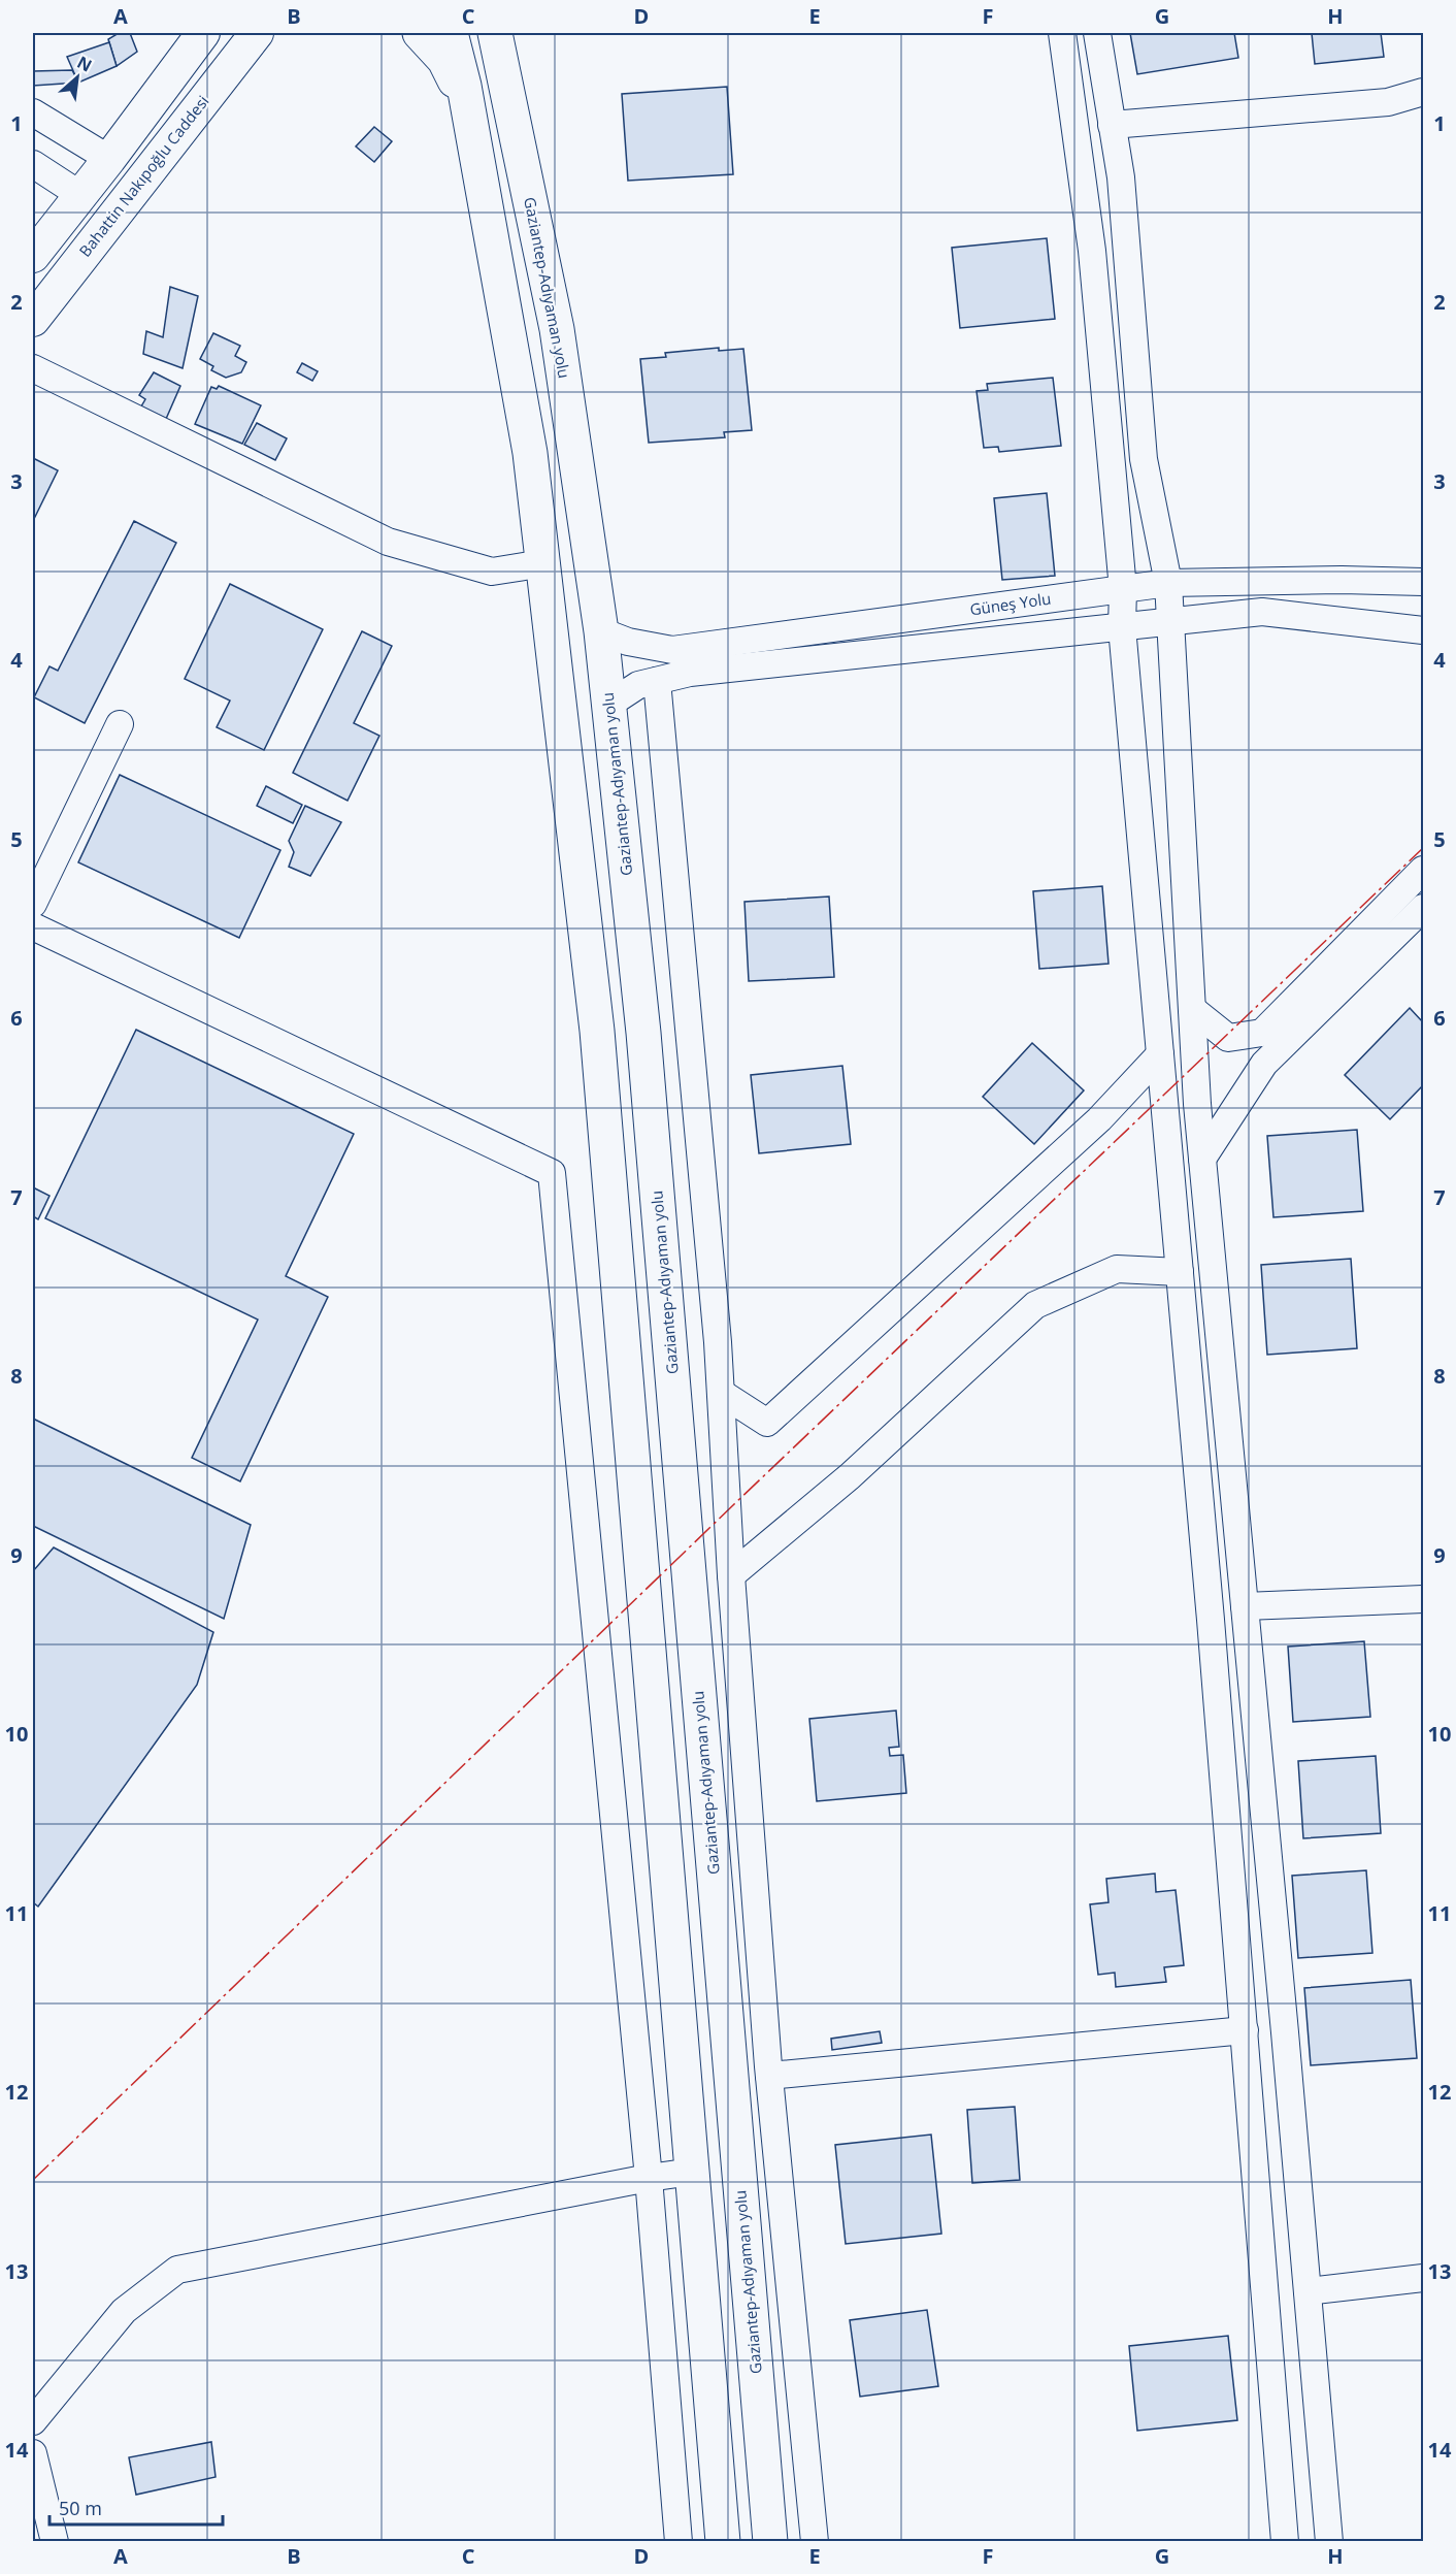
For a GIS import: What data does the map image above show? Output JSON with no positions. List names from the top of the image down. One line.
{"streets":{"highway":["Gaziantep-Adıyaman yolu"],"main road":["Bahattin Nakıpoğlu Caddesi"],"street":["Güneş Yolu"]},"crossings":[["Gaziantep-Adıyaman yolu","Güneş Yolu"]],"scale_bar":"50 m","north":"top right","grid":{"columns":["A","B","C","D","E","F","G","H"],"rows":["1","2","3","4","5","6","7","8","9","10","11","12","13","14"]}}
